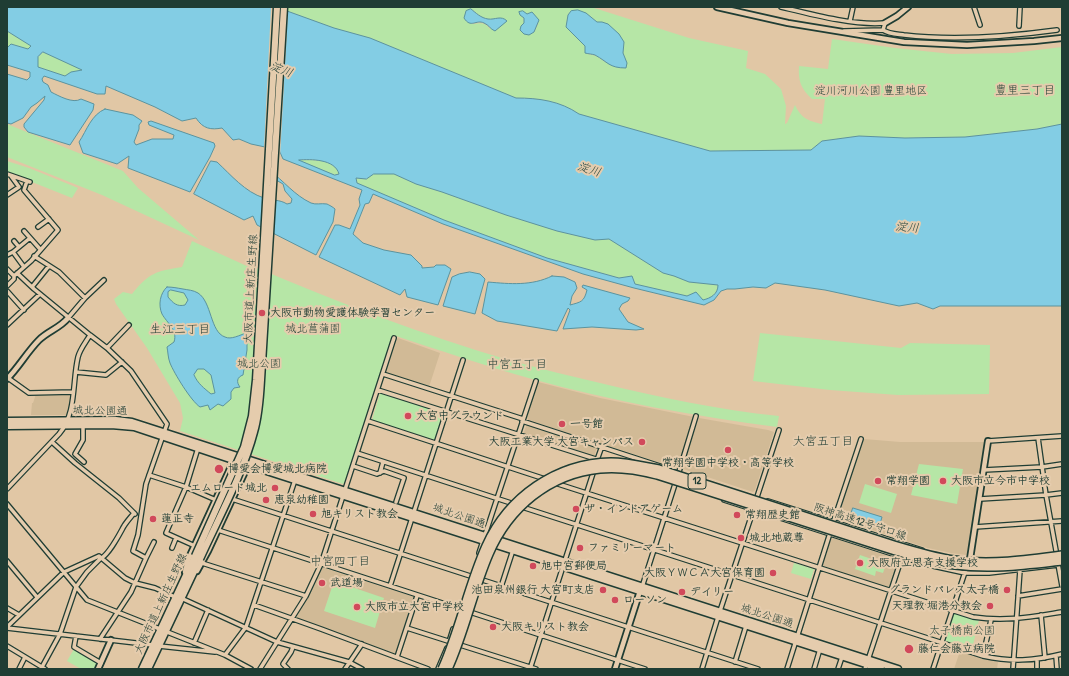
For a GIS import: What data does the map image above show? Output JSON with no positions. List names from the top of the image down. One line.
{"streets":{"highway":["12","阪神高速12号守口線"],"main road":["大阪市道上新庄生野線","城北公園通"]},"districts":["豊里三丁目","生江三丁目","中宮五丁目","大宮五丁目","中宮四丁目"],"water":["淀川"],"parks":["淀川河川公園 豊里地区","城北菖蒲園","城北公園","太子橋南公園"],"places":["大阪市動物愛護体験学習センター","大宮中グラウンド","一号館","大阪工業大学 大宮キャンパス","常翔学園中学校・高等学校","博愛会博愛城北病院","常翔学園","大阪市立今市中学校","エムロード城北","恵泉幼稚園","ザ・インドアゲーム","旭キリスト教会","常翔歴史館","蓮正寺","城北地蔵尊","ファミリーマート","大阪府立思斉支援学校","旭中宮郵便局","大阪ＹＷＣＡ大宮保育園","武道場","池田泉州銀行 大宮町支店","グランドパレス太子橋","デイリー","ローソン","天理教 堀港分教会","大阪市立大宮中学校","大阪キリスト教会","藤仁会藤立病院"]}
